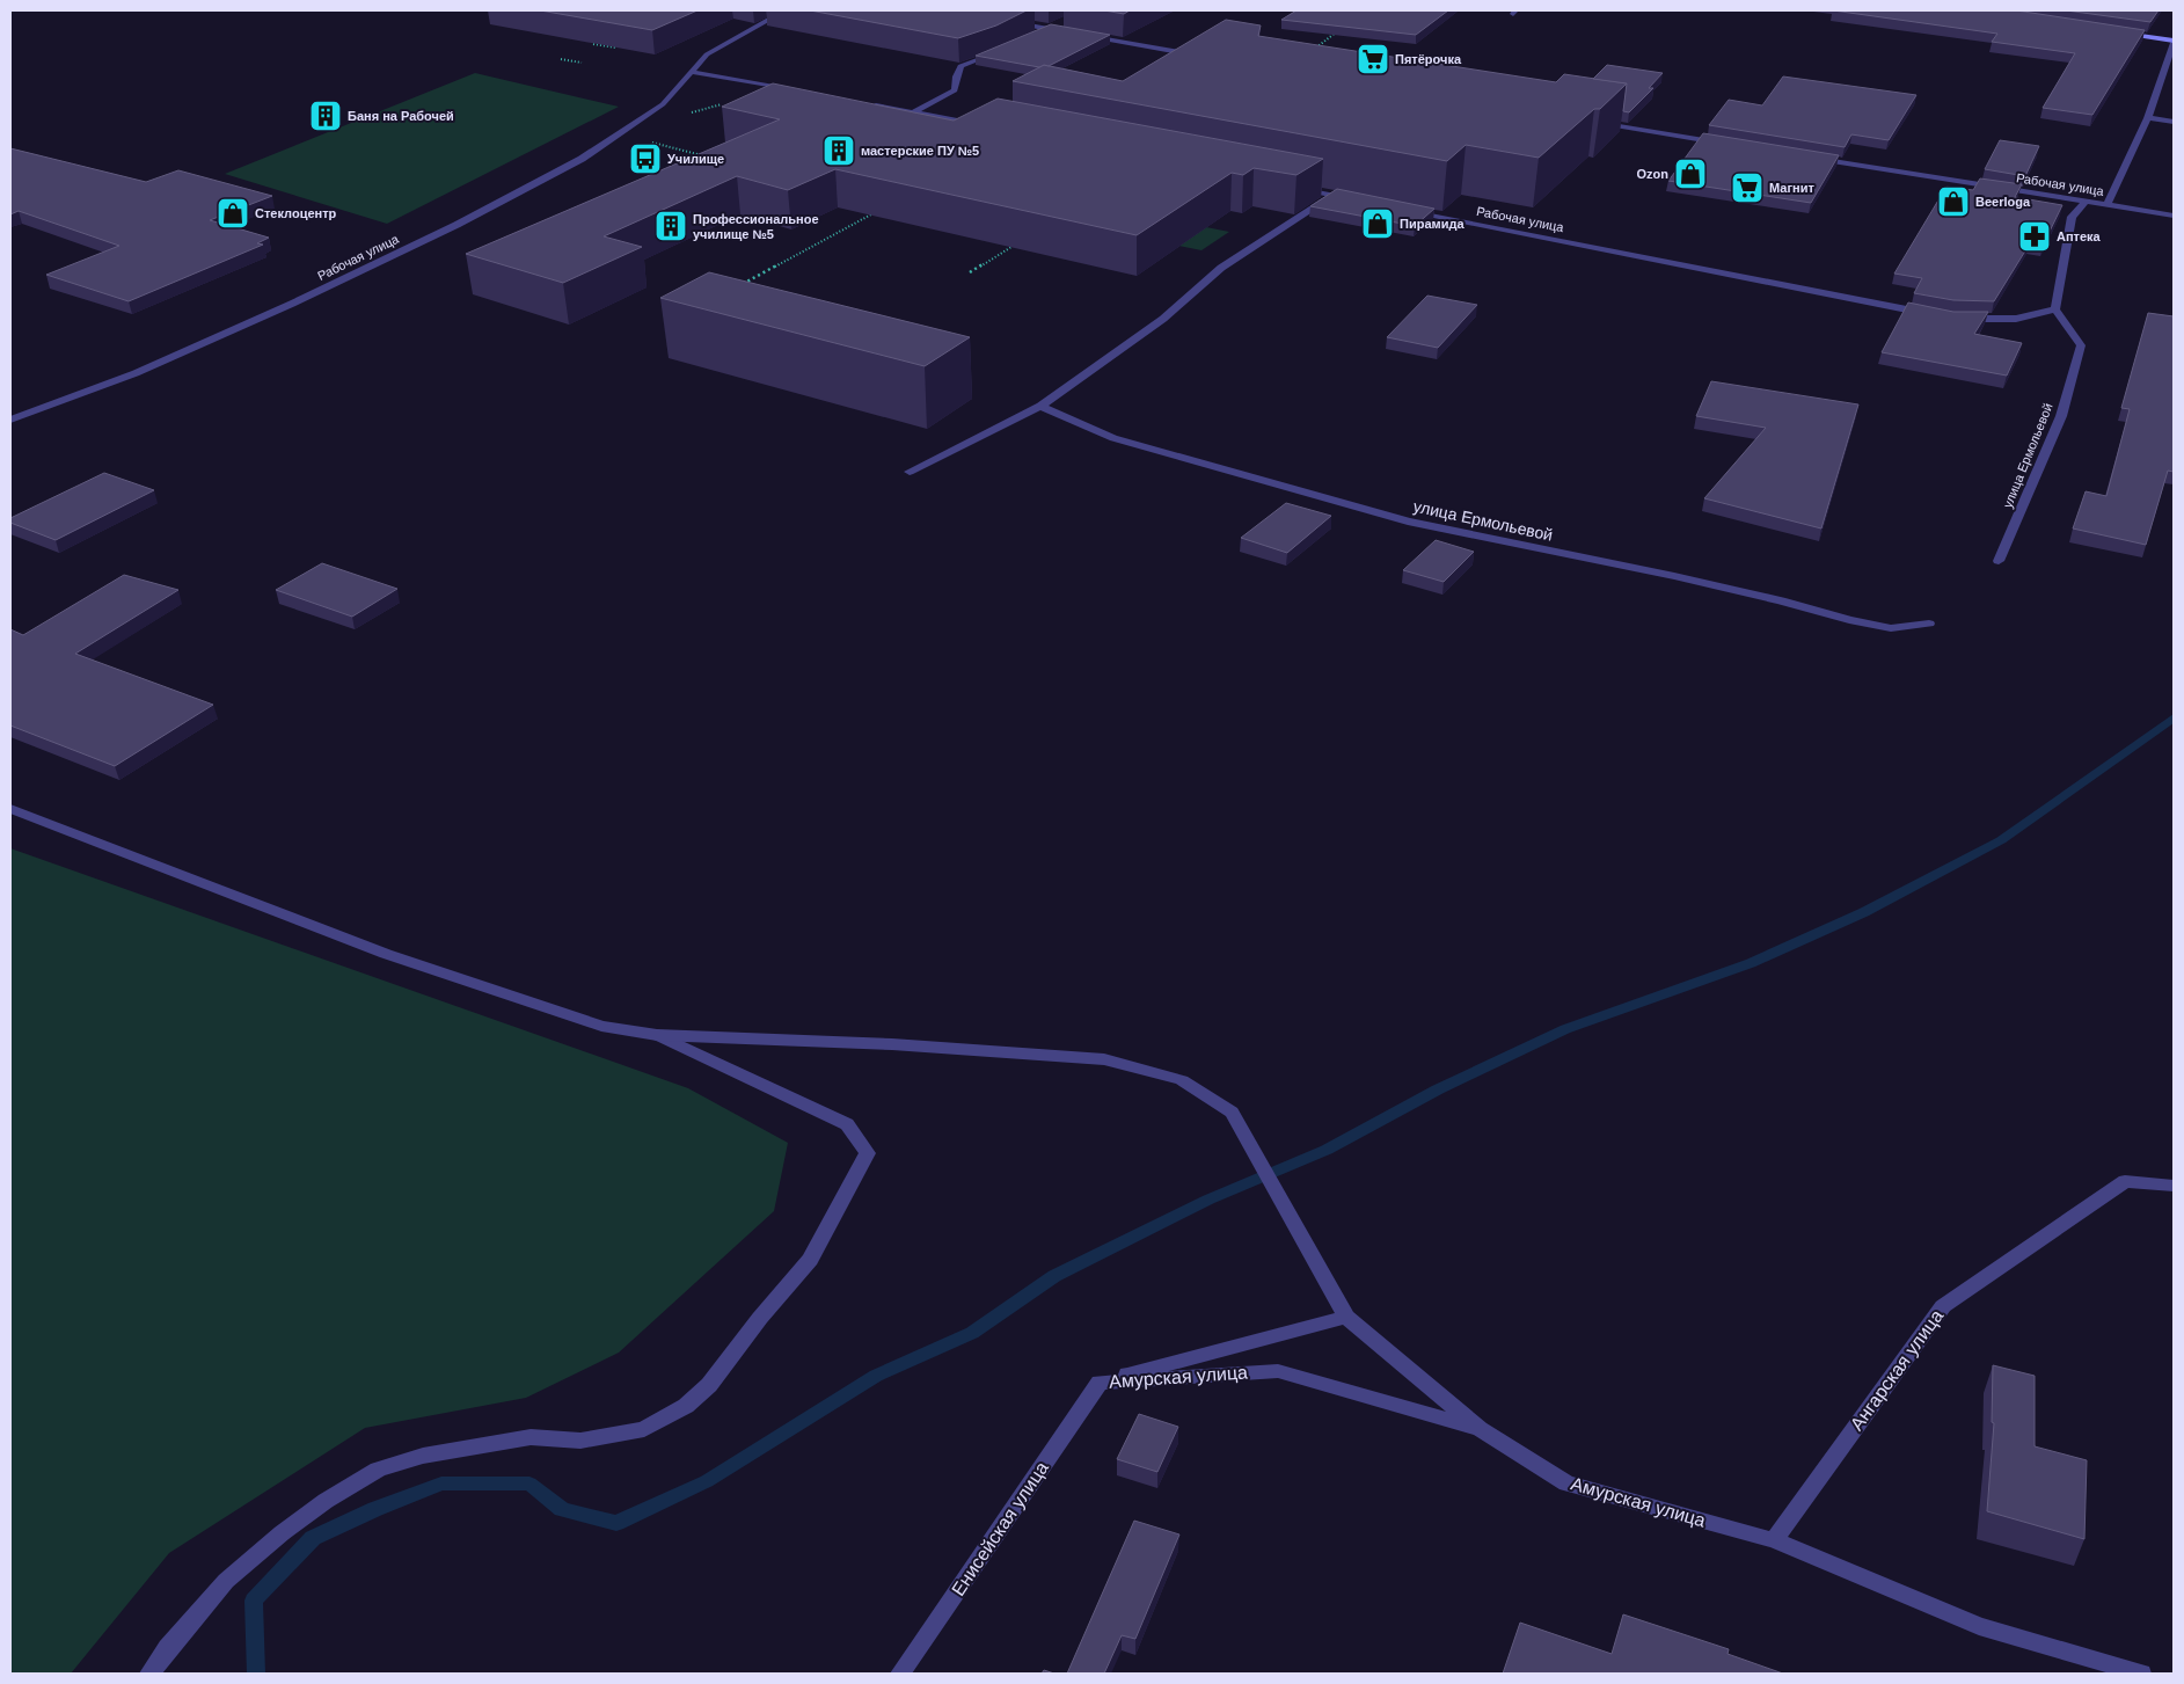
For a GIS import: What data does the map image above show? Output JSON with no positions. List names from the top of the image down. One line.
{"streets":{"street":["Рабочая улица","улица Ермольевой","Ангарская улица","Амурская улица","Енисейская улица"]},"crossings":[["Ангарская улица","Амурская улица"],["Амурская улица","Енисейская улица"]],"places":{"supermarket":["Пятёрочка","Магнит"],"building":["Баня на Рабочей","мастерские ПУ №5","Профессиональное училище №5"],"bus stop":["Училище"],"shop":["Ozon","Beerloga","Стеклоцентр","Пирамида"],"pharmacy":["Аптека"]}}
